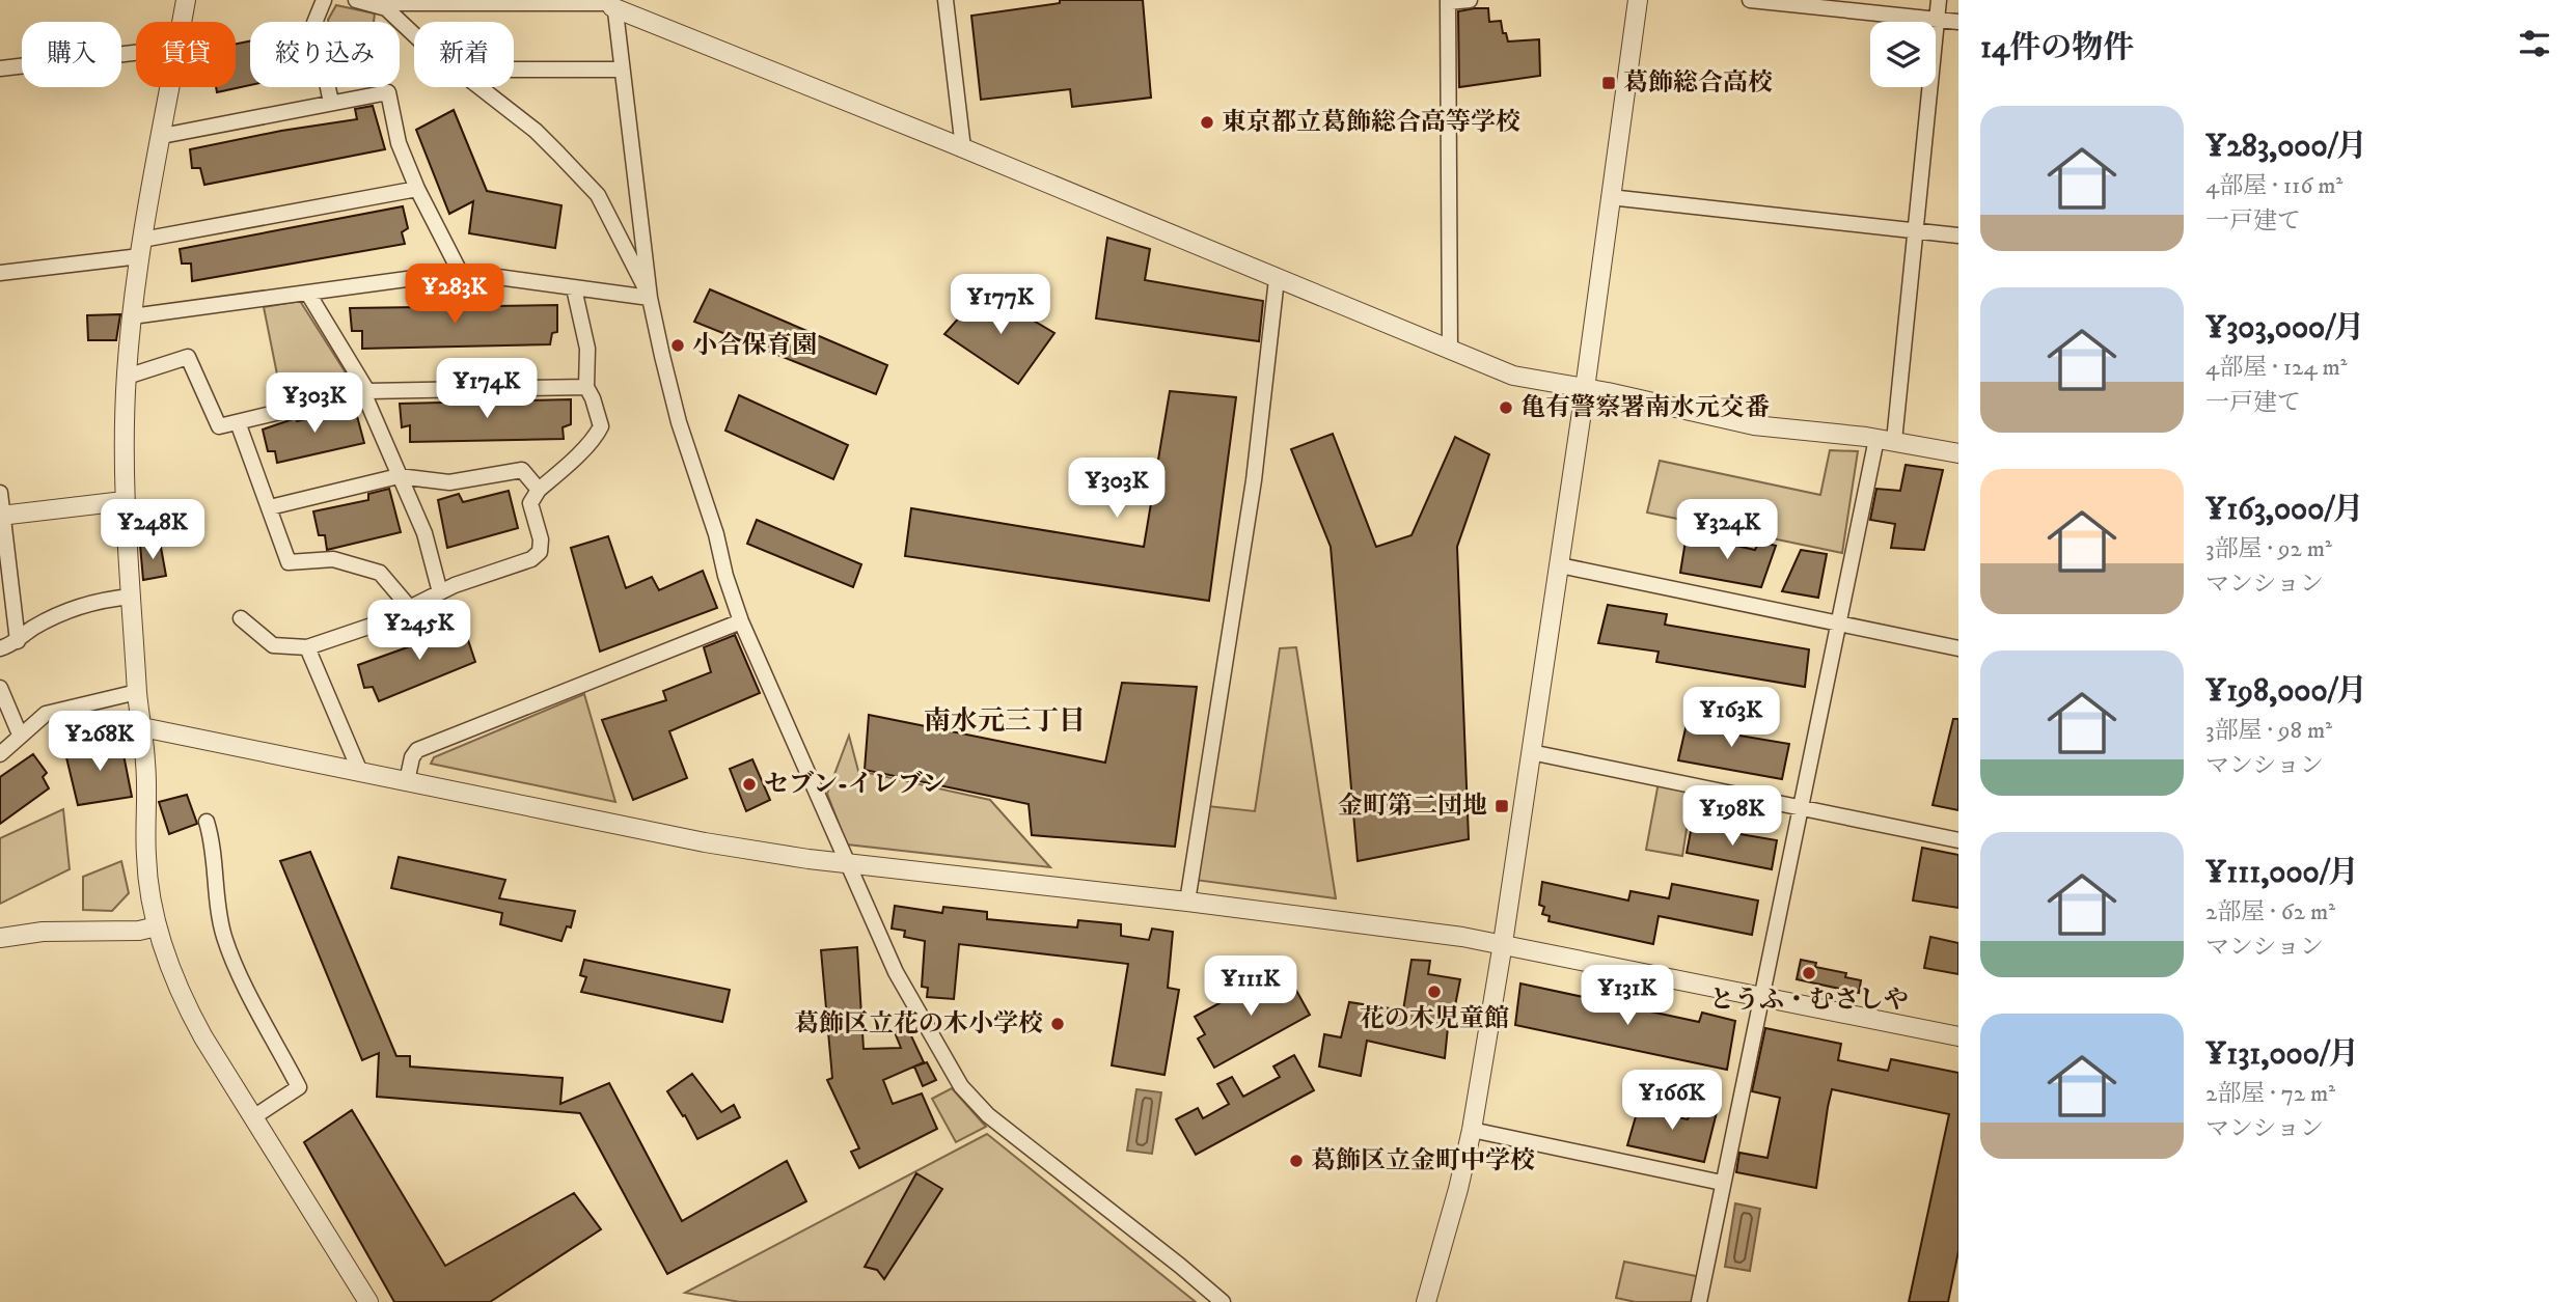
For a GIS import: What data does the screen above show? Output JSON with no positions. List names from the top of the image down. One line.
{"districts":["南水元三丁目"],"places":{"transit":["葛飾総合高校","金町第二団地"],"other":["東京都立葛飾総合高等学校","小合保育園","亀有警察署南水元交番","セブン-イレブン","とうふ・むさしや","花の木児童館","葛飾区立花の木小学校","葛飾区立金町中学校"]},"page":{"heading":"14件の物件","chip":["購入","賃貸","絞り込み","新着"],"list":[{"name":"¥283,000/月","note":"4部屋 · 116 m² · 一戸建て"},{"name":"¥303,000/月","note":"4部屋 · 124 m² · 一戸建て"},{"name":"¥163,000/月","note":"3部屋 · 92 m² · マンション"},{"name":"¥198,000/月","note":"3部屋 · 98 m² · マンション"},{"name":"¥111,000/月","note":"2部屋 · 62 m² · マンション"},{"name":"¥131,000/月","note":"2部屋 · 72 m² · マンション"}],"price":["¥283K","¥177K","¥174K","¥303K","¥303K","¥248K","¥324K","¥245K","¥163K","¥268K","¥198K","¥111K","¥131K","¥166K"]}}
